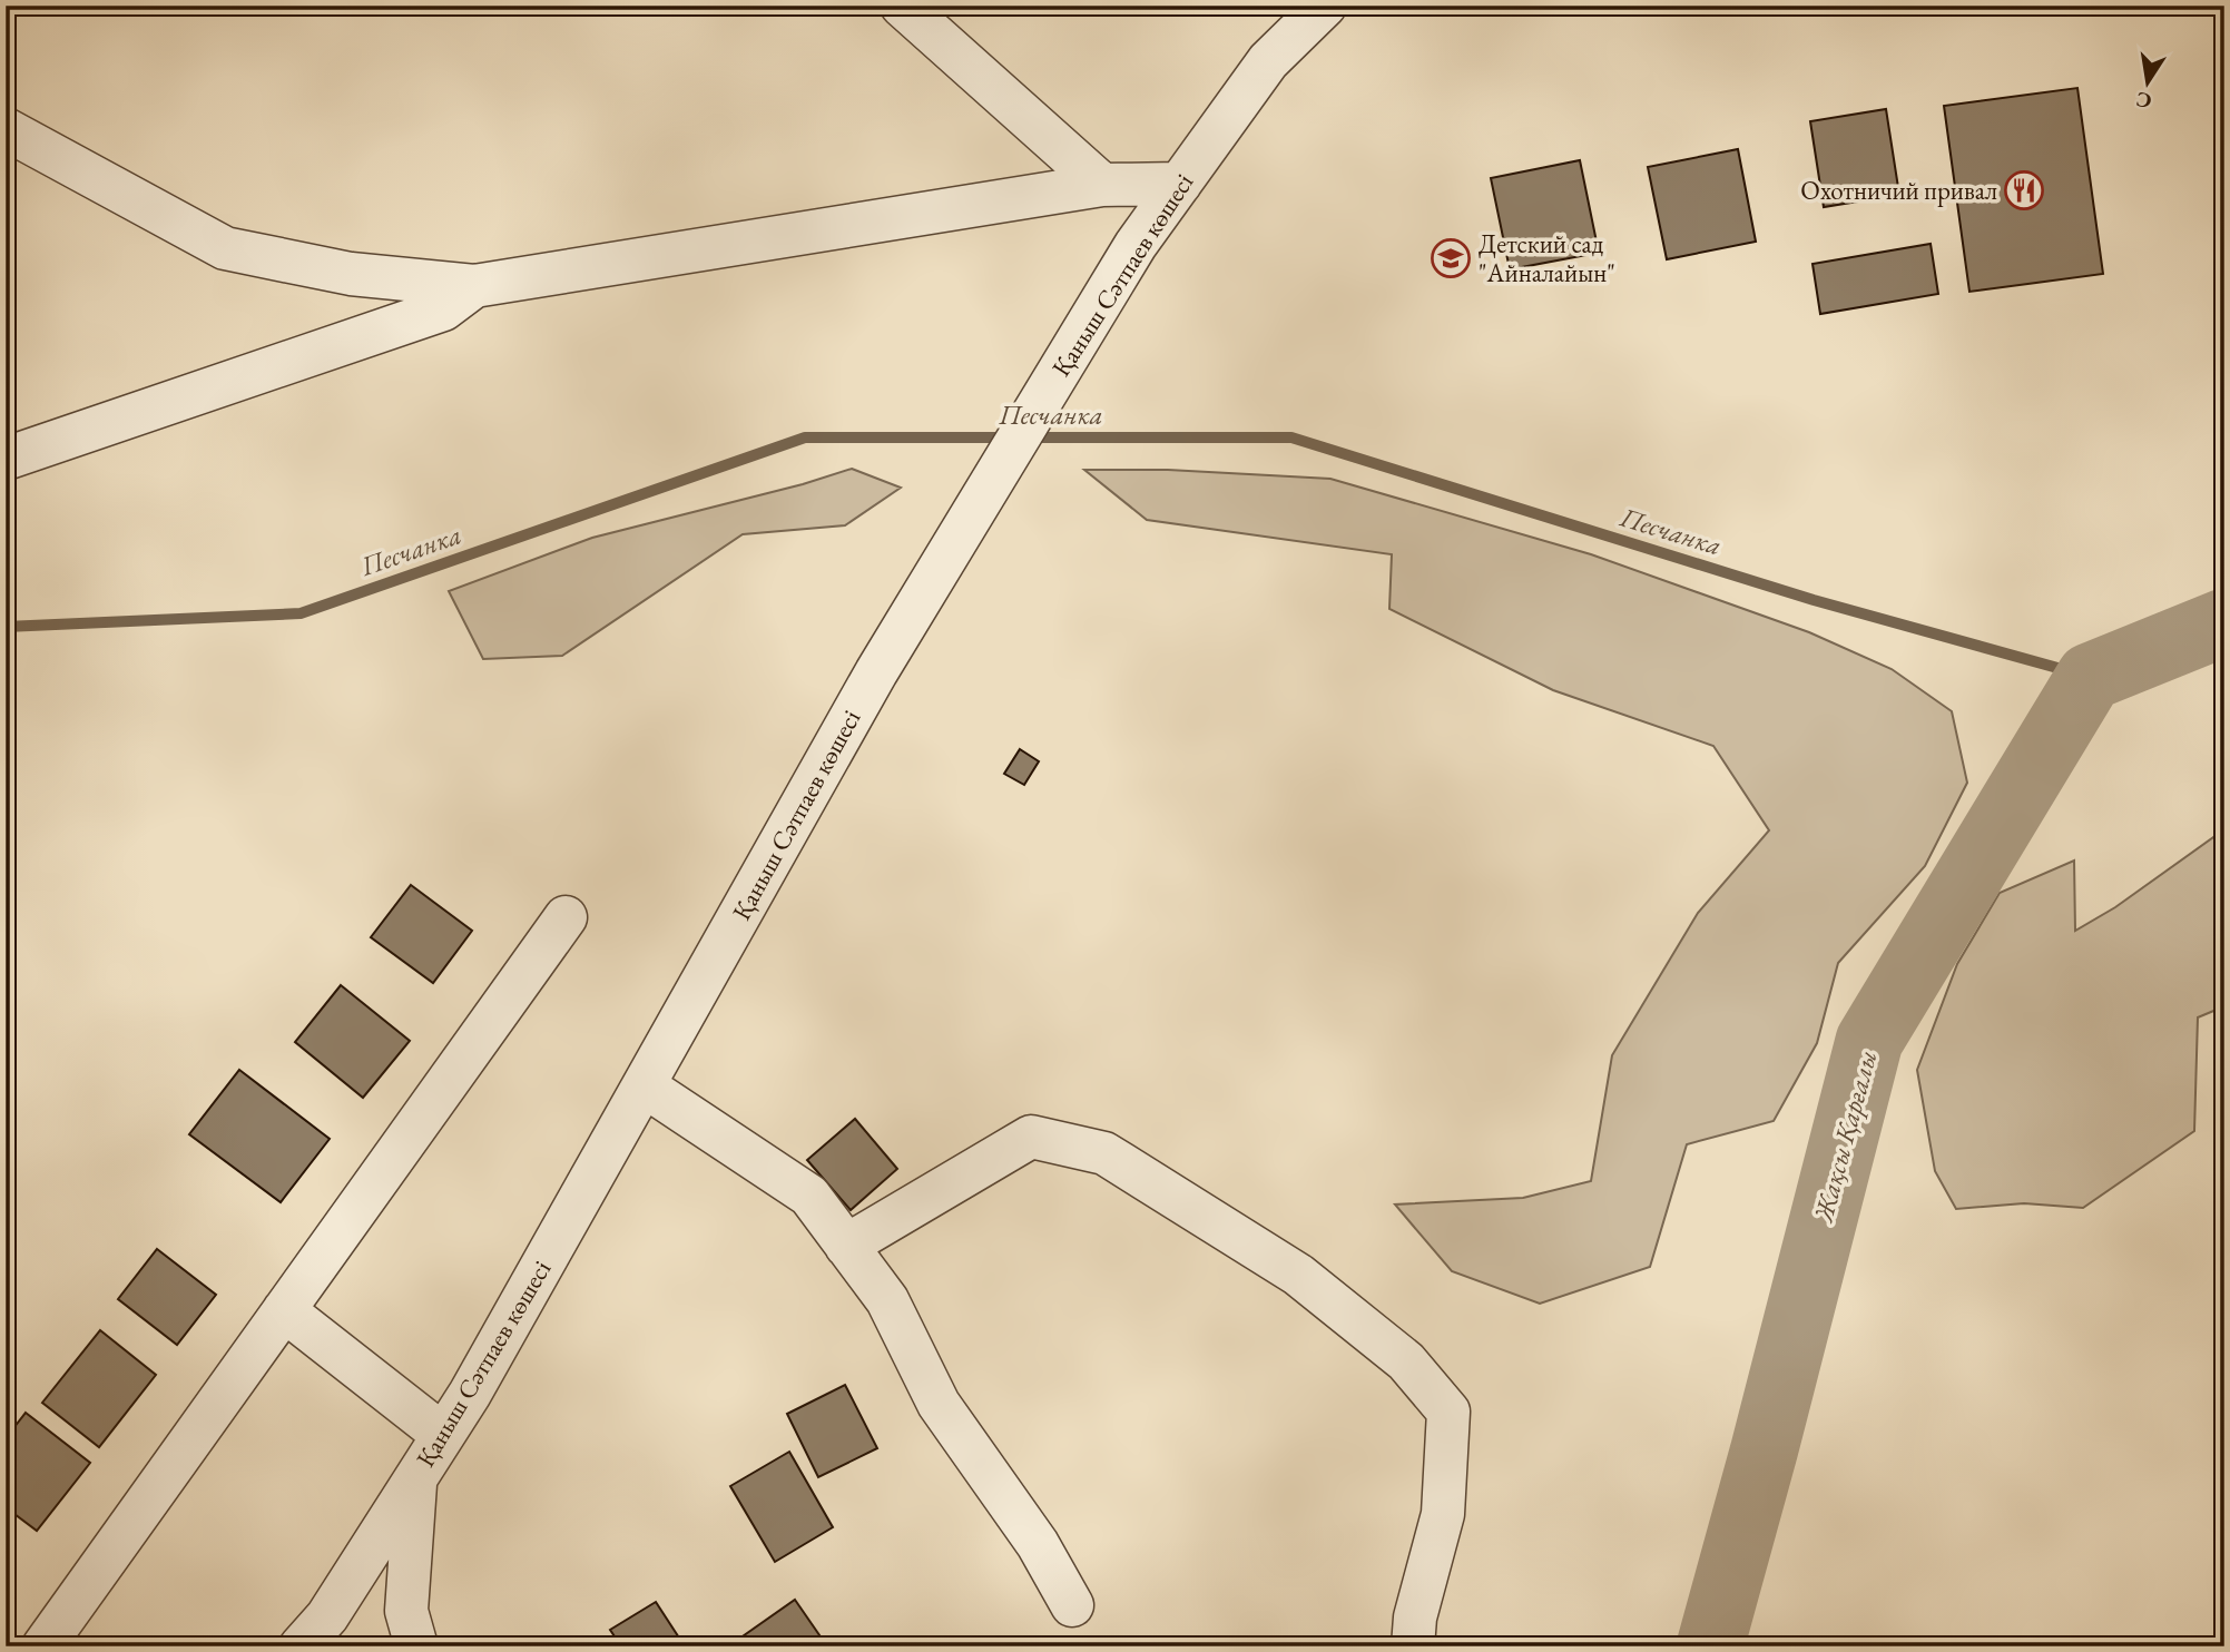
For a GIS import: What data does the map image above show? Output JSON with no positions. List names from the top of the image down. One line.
{"streets":{"street":["Қаныш Сәтпаев көшесі"]},"water":["Песчанка","Жақсы Қарғалы"],"places":{"restaurant":["Охотничий привал"],"school or university":["Детский сад \"Айналайын\""]},"north":"bottom"}
